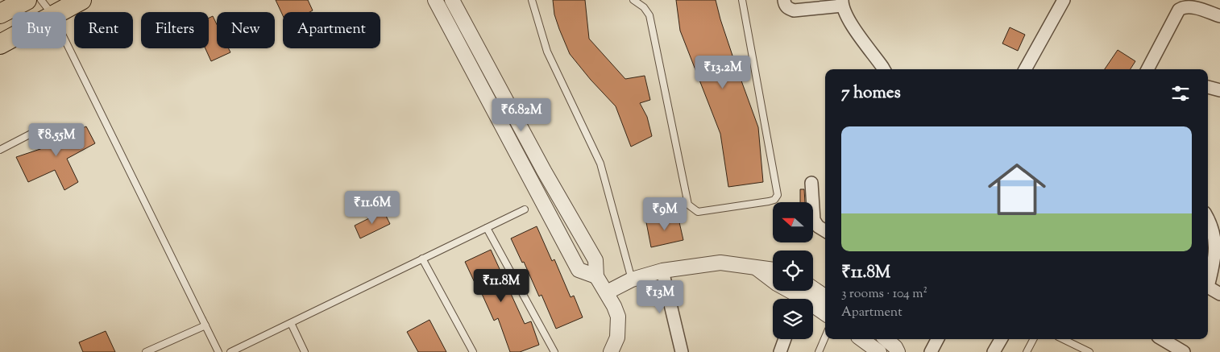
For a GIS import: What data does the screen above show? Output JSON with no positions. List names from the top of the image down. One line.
{"north":"left","page":{"chip":["Buy","Rent","Filters","New","Apartment"],"price":["₹13.2M","₹6.82M","₹8.55M","₹11.6M","₹9M","₹11.8M","₹13M"],"heading":"7 homes","list":[{"name":"₹11.8M","note":"3 rooms · 104 m² · Apartment"}]}}
